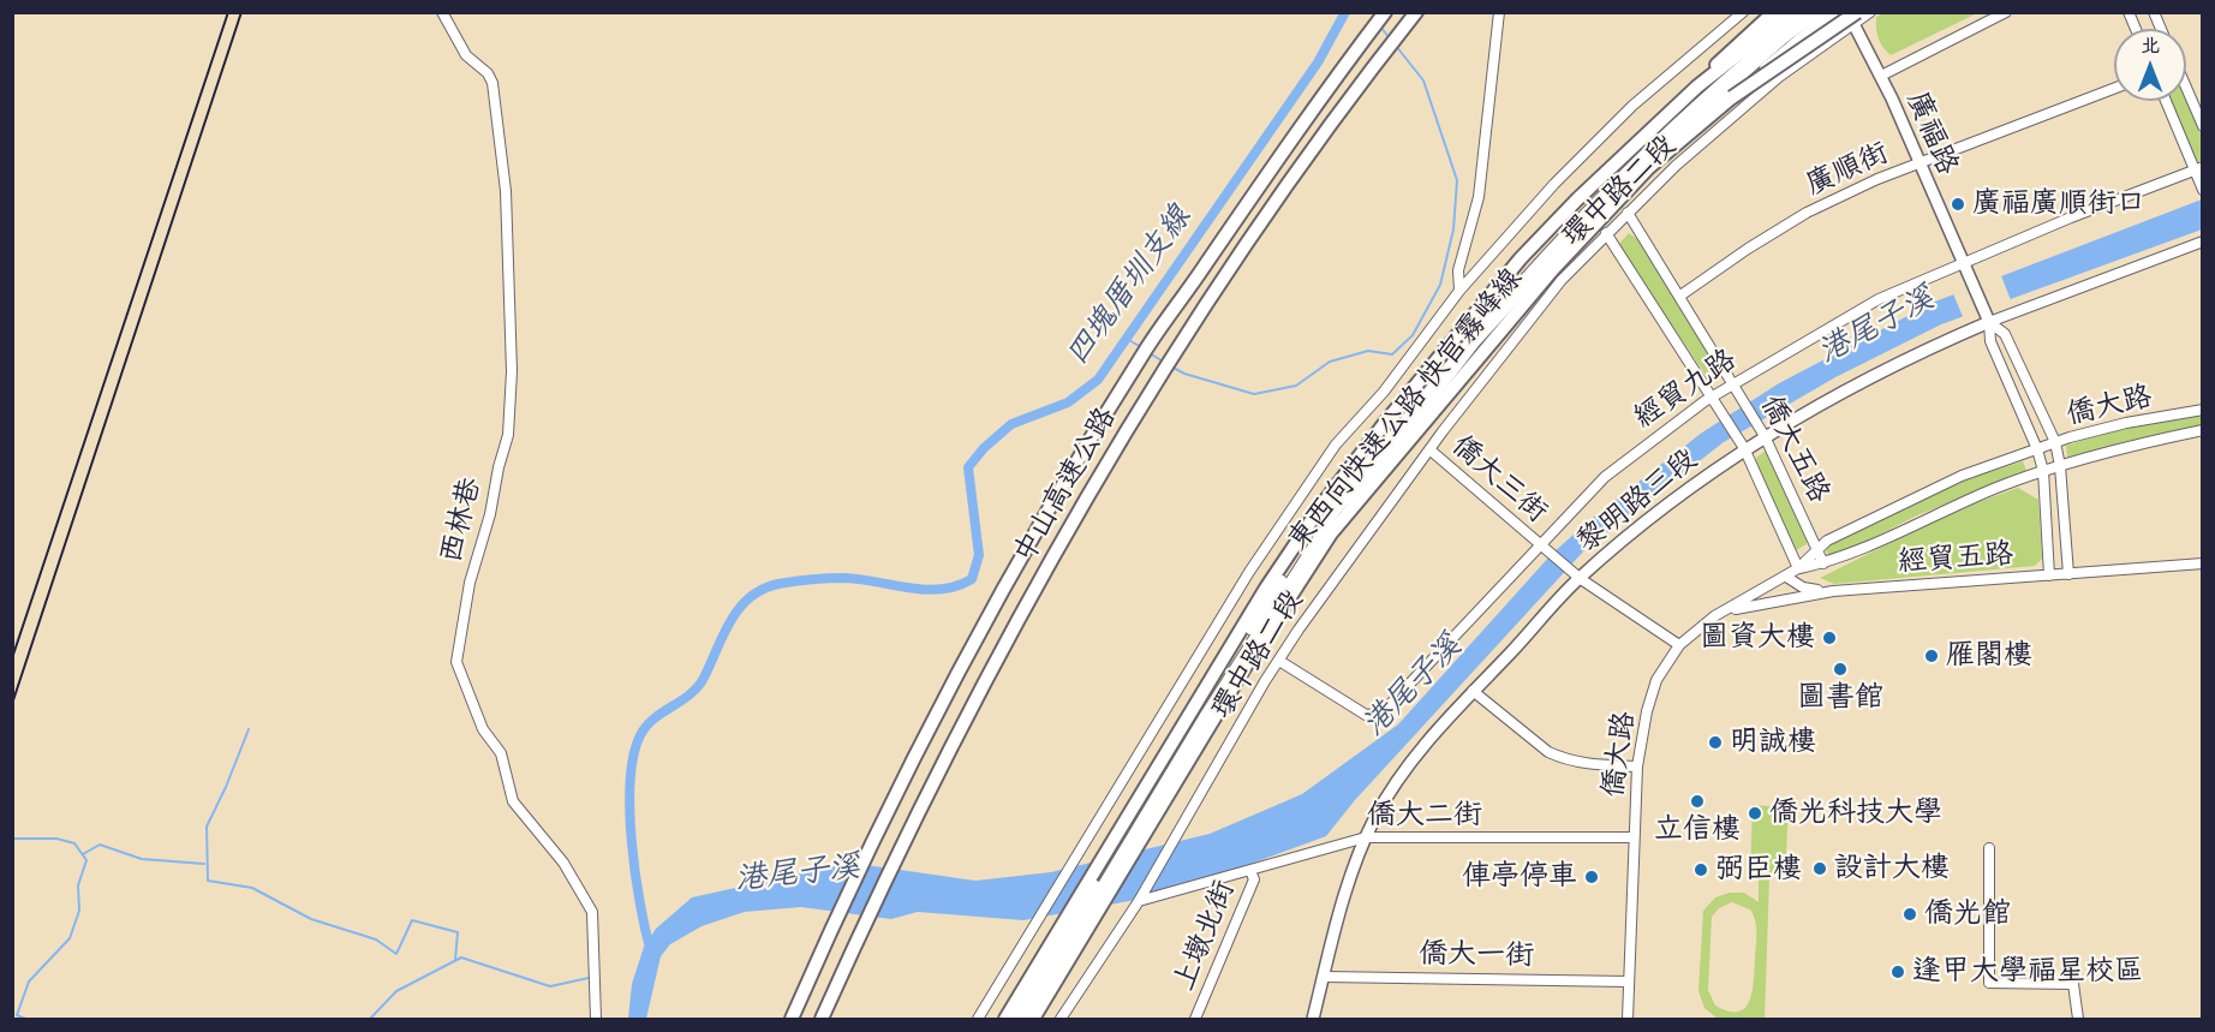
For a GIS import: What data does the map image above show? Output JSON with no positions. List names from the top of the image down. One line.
{"streets":{"highway":["東西向快速公路 快官霧峰線","中山高速公路"],"main road":["廣福路","黎明路三段"],"street":["廣順街","環中路二段","經貿九路","僑大路","僑大五路","僑大三街","西林巷","經貿五路","僑大二街","上墩北街","僑大一街"]},"crossings":[["廣福路","廣順街"],["廣福路","環中路二段"],["廣福路","經貿九路"],["廣福路","黎明路三段"],["廣順街","僑大五路"],["環中路二段","經貿九路"],["環中路二段","僑大五路"],["環中路二段","僑大三街"],["環中路二段","僑大二街"],["經貿九路","僑大五路"],["經貿九路","僑大三街"],["僑大路","僑大五路"],["僑大路","僑大三街"],["僑大路","經貿五路"],["僑大路","僑大二街"],["僑大路","僑大一街"],["僑大五路","黎明路三段"],["僑大三街","黎明路三段"],["黎明路三段","僑大二街"],["黎明路三段","僑大一街"],["僑大二街","上墩北街"]],"water":["四塊厝圳支線","港尾子溪"],"places":["廣福廣順街口","圖資大樓","雁閣樓","圖書館","明誠樓","立信樓","僑光科技大學","設計大樓","弼臣樓","俥亭停車","僑光館","逢甲大學福星校區"],"north":"top"}
